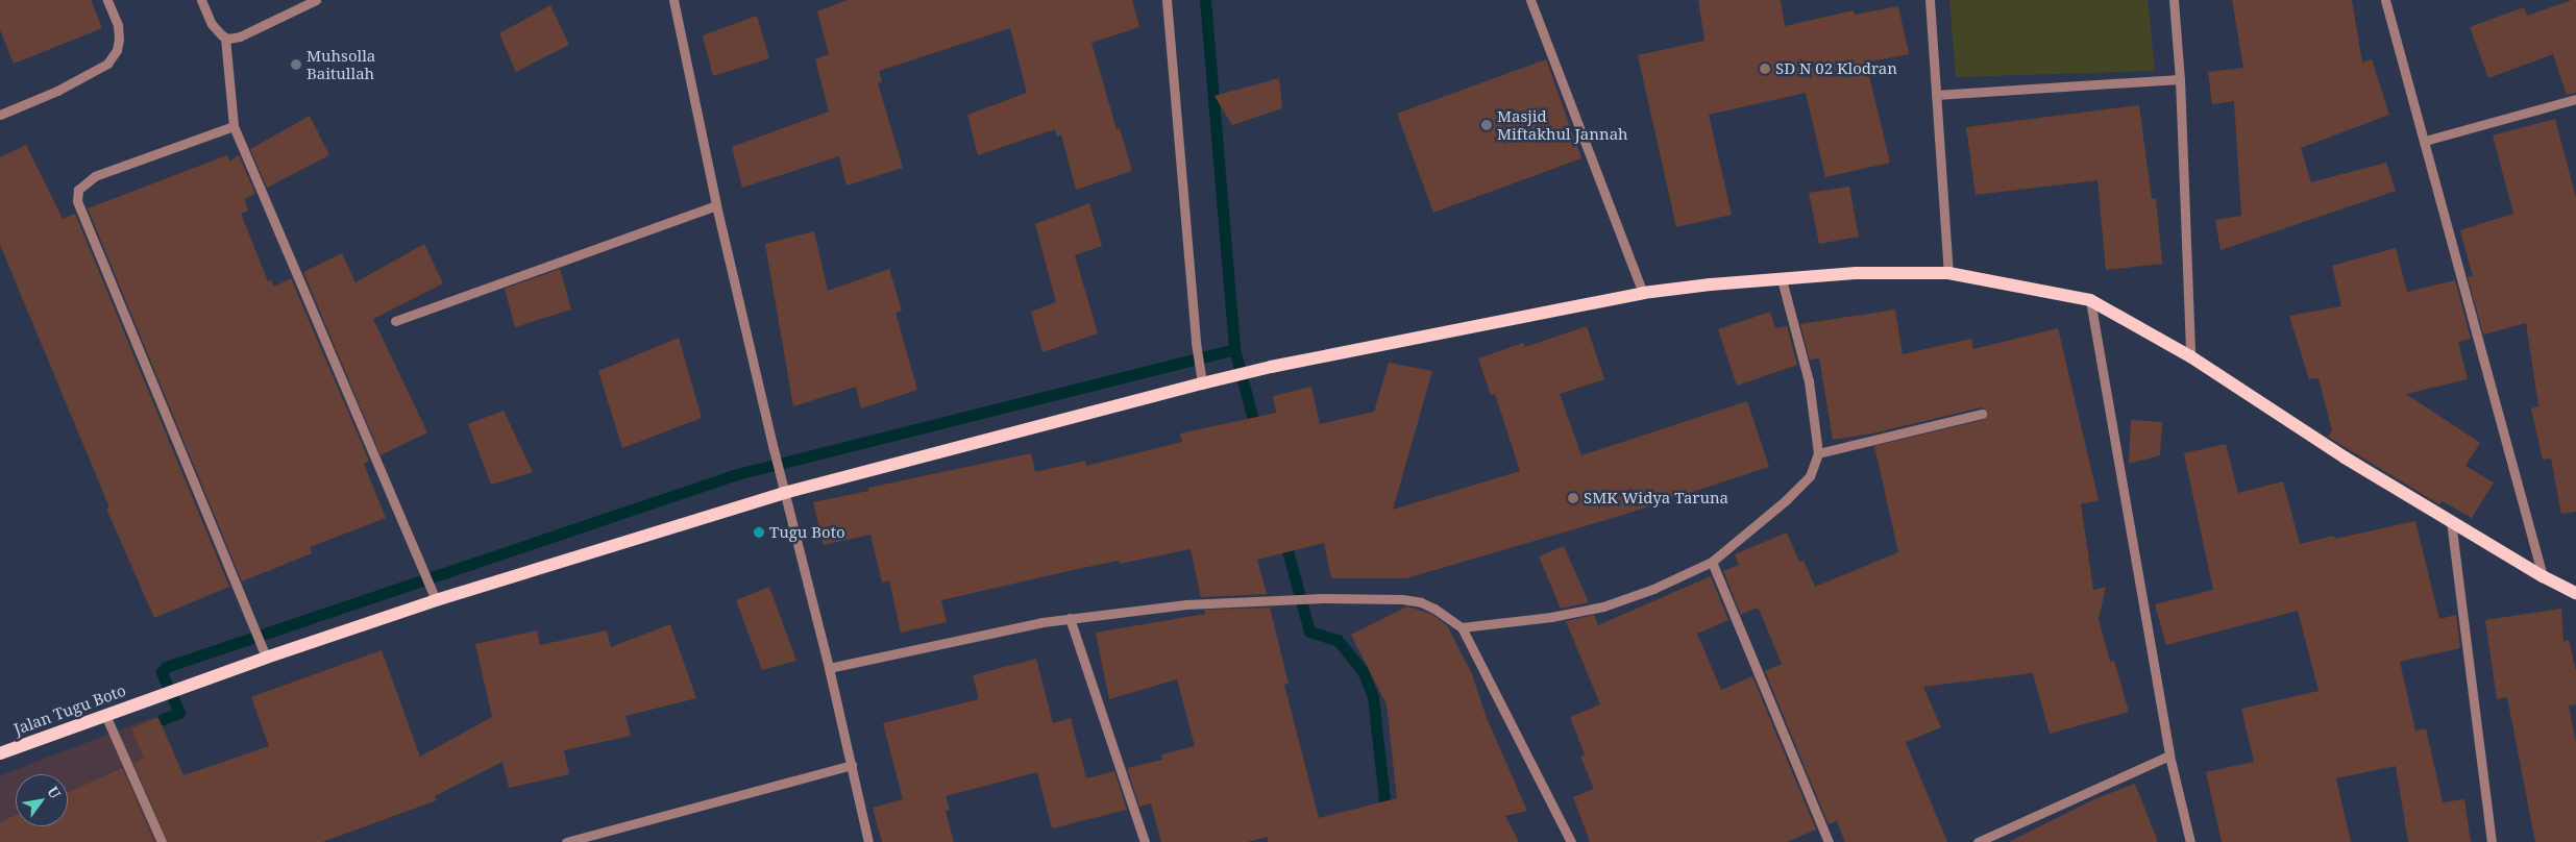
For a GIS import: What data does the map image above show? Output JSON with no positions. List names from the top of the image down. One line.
{"streets":{"main road":["Jalan Tugu Boto"]},"places":["Muhsolla Baitullah","SD N 02 Klodran","Masjid Miftakhul Jannah","SMK Widya Taruna","Tugu Boto"],"north":"top right"}
